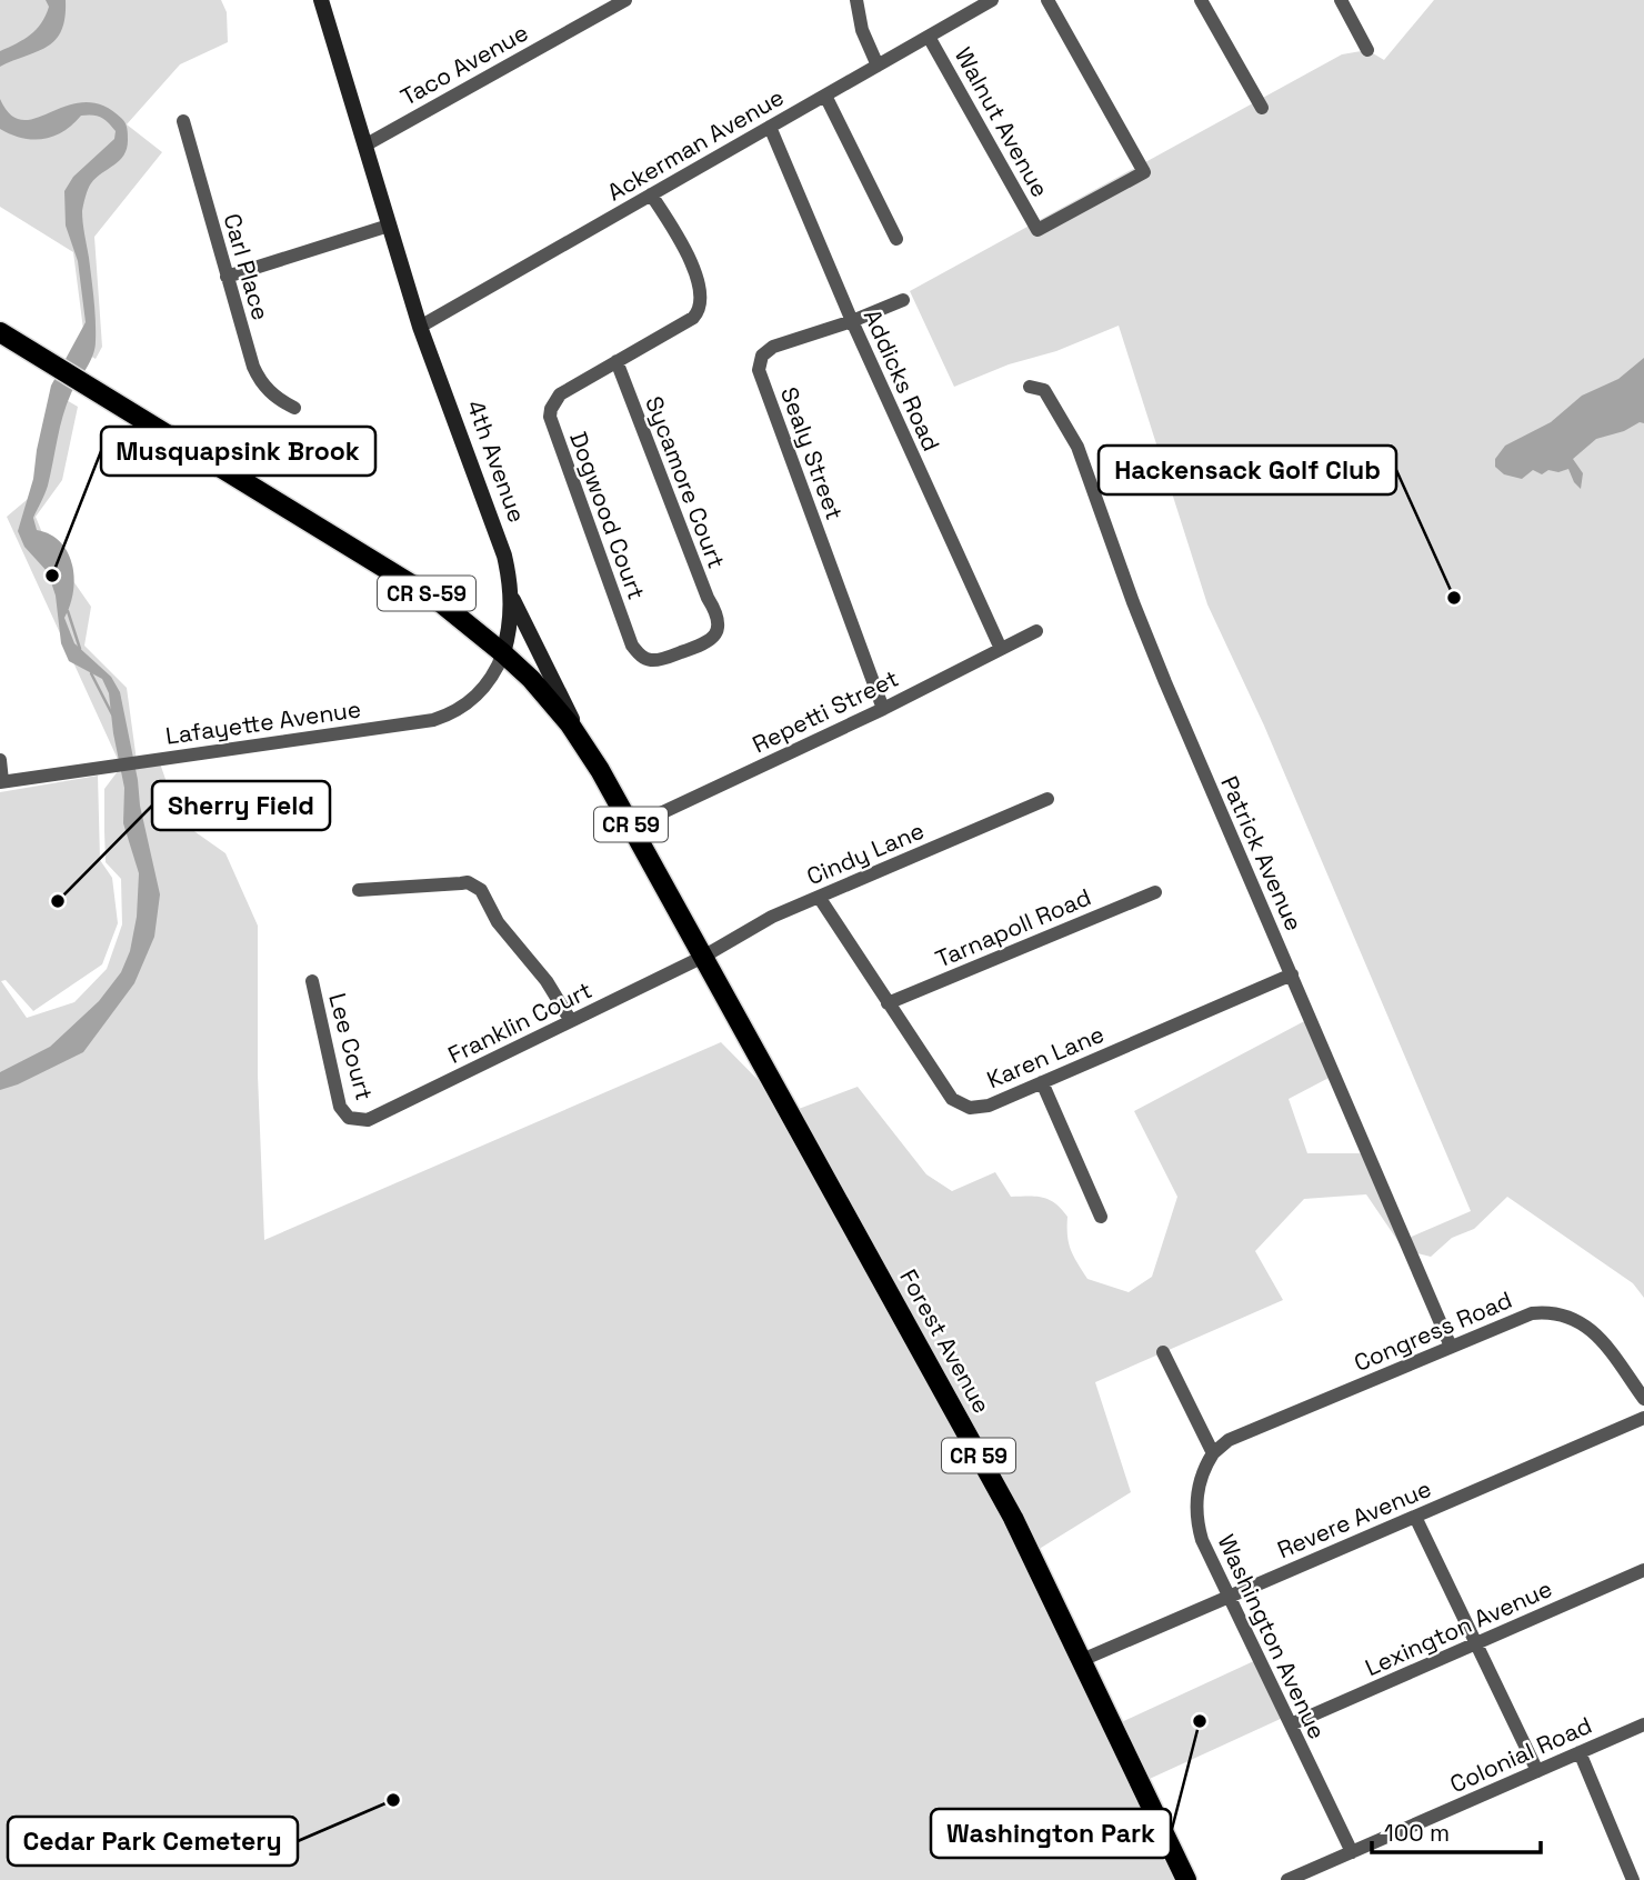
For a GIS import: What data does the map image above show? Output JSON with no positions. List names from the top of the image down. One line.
{"streets":{"main road":["4th Avenue","CR S-59","CR 59","Forest Avenue"],"street":["Taco Avenue","Walnut Avenue","Ackerman Avenue","Carl Place","Addicks Road","Sealy Street","Sycamore Court","Dogwood Court","Repetti Street","Lafayette Avenue","Cindy Lane","Patrick Avenue","Tarnapoll Road","Franklin Court","Lee Court","Karen Lane","Congress Road","Revere Avenue","Lexington Avenue","Washington Avenue","Colonial Road"]},"crossings":[["Taco Avenue","4th Avenue"],["Walnut Avenue","Ackerman Avenue"],["Ackerman Avenue","Addicks Road"],["Ackerman Avenue","4th Avenue"],["Ackerman Avenue","Dogwood Court"],["Addicks Road","Sealy Street"],["Addicks Road","Repetti Street"],["Sealy Street","Repetti Street"],["4th Avenue","CR S-59"],["4th Avenue","Lafayette Avenue"],["4th Avenue","CR 59"],["Sycamore Court","Dogwood Court"],["CR S-59","Lafayette Avenue"],["CR S-59","CR 59"],["Repetti Street","CR 59"],["Lafayette Avenue","CR 59"],["CR 59","Cindy Lane"],["CR 59","Franklin Court"],["CR 59","Forest Avenue"],["Cindy Lane","Franklin Court"],["Cindy Lane","Karen Lane"],["Cindy Lane","Forest Avenue"],["Patrick Avenue","Karen Lane"],["Patrick Avenue","Congress Road"],["Tarnapoll Road","Karen Lane"],["Franklin Court","Lee Court"],["Franklin Court","Forest Avenue"],["Congress Road","Washington Avenue"],["Forest Avenue","Revere Avenue"],["Revere Avenue","Washington Avenue"],["Lexington Avenue","Washington Avenue"],["Washington Avenue","Colonial Road"]],"places":["Musquapsink Brook","Hackensack Golf Club","Sherry Field","Washington Park","Cedar Park Cemetery"],"scale_bar":"100 m"}
